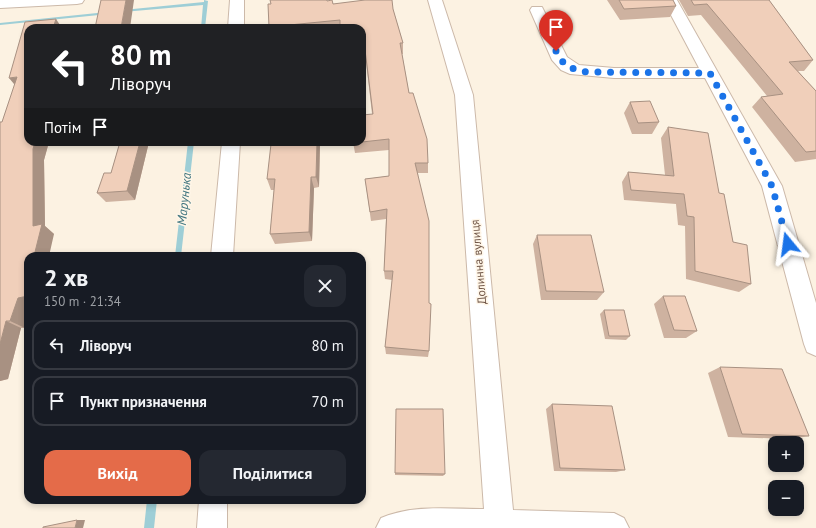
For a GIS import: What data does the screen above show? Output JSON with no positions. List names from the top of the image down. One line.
{"streets":{"street":["Долинна вулиця"]},"water":["Марунька"],"page":{"turn":["80 m","Ліворуч"],"then":"Потім","heading":["2 хв","150 m · 21:34"],"list":[{"name":"Ліворуч","value":"80 m"},{"name":"Пункт призначення","value":"70 m"}],"map_buttons":["+","−"],"buttons":["Вихід","Поділитися"]}}
